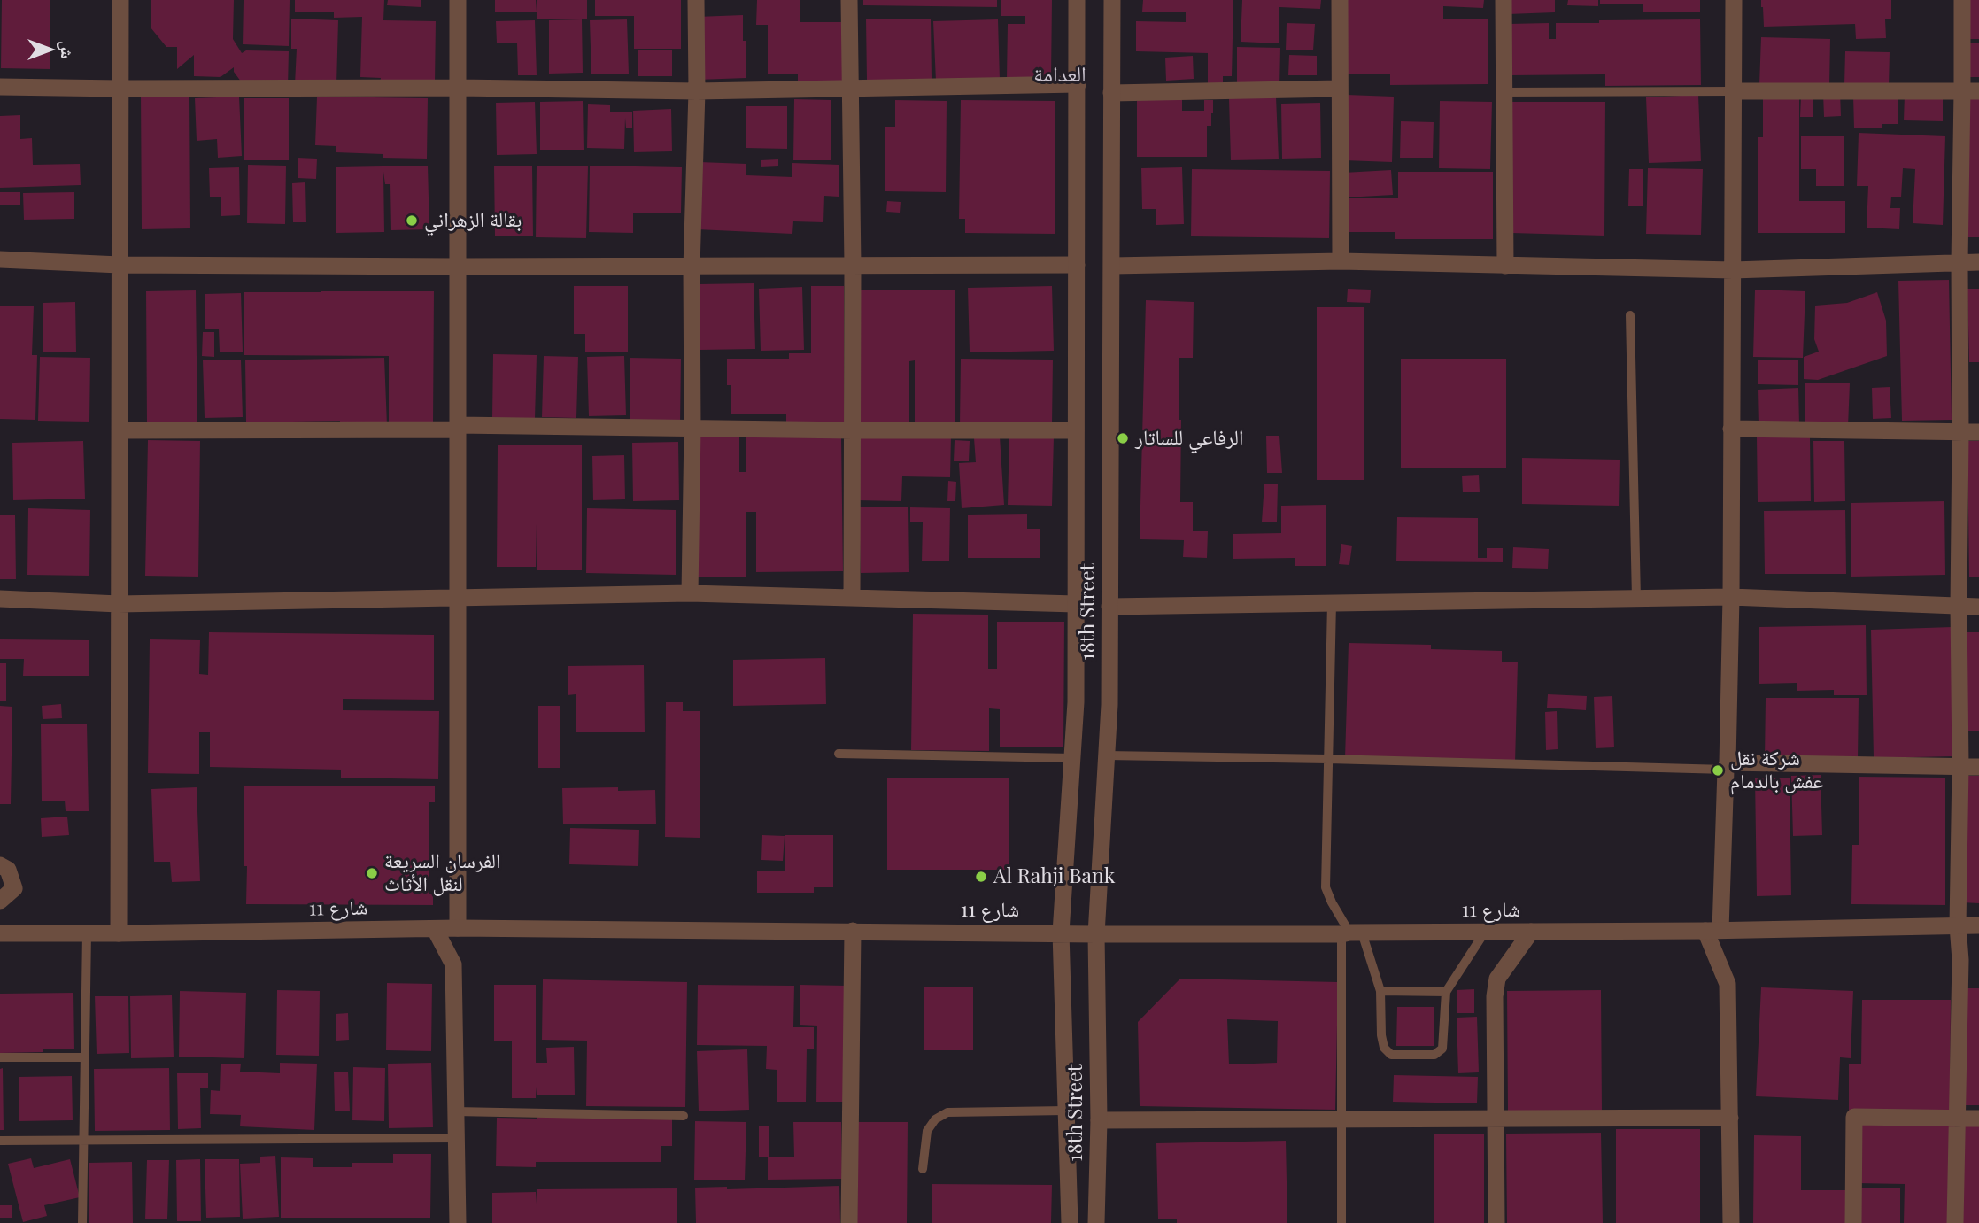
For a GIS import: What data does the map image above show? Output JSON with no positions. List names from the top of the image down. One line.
{"streets":{"street":["18th Street","شارع 11"]},"crossings":[["18th Street","شارع 11"]],"districts":["العدامة"],"places":["بقالة الزهراني","الرفاعي للساتار","شركة نقل عفش بالدمام","الفرسان السريعة لنقل الأثاث","Al Rahji Bank"],"north":"right"}
